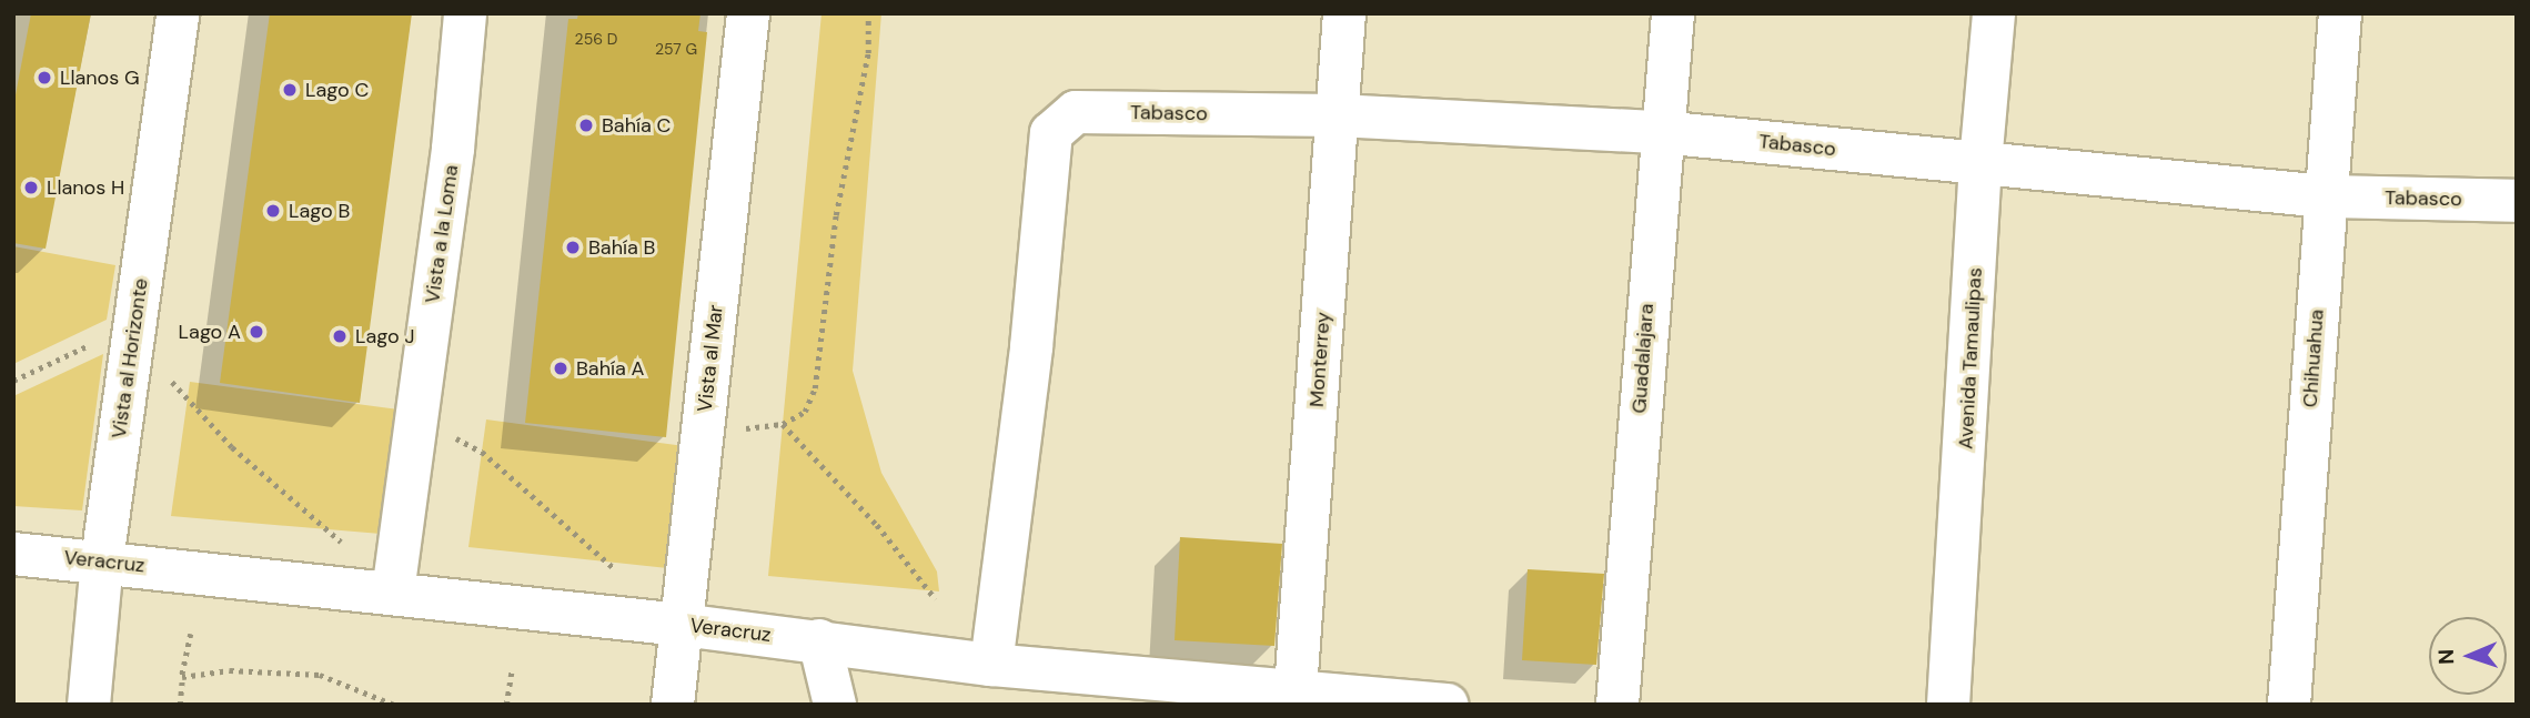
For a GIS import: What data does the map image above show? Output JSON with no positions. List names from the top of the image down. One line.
{"streets":{"street":["Tabasco","Vista a la Loma","Vista al Horizonte","Vista al Mar","Guadalajara","Avenida Tamaulipas","Chihuahua","Monterrey","Veracruz"]},"crossings":[["Tabasco","Guadalajara"],["Tabasco","Avenida Tamaulipas"],["Tabasco","Chihuahua"],["Tabasco","Monterrey"],["Tabasco","Veracruz"],["Vista a la Loma","Veracruz"],["Vista al Horizonte","Veracruz"],["Vista al Mar","Veracruz"],["Monterrey","Veracruz"]],"places":["Llanos G","Lago C","Bahía C","Llanos H","Lago B","Bahía B","Lago A","Lago J","Bahía A"],"house_numbers":["256 D","257 G"],"north":"left"}
